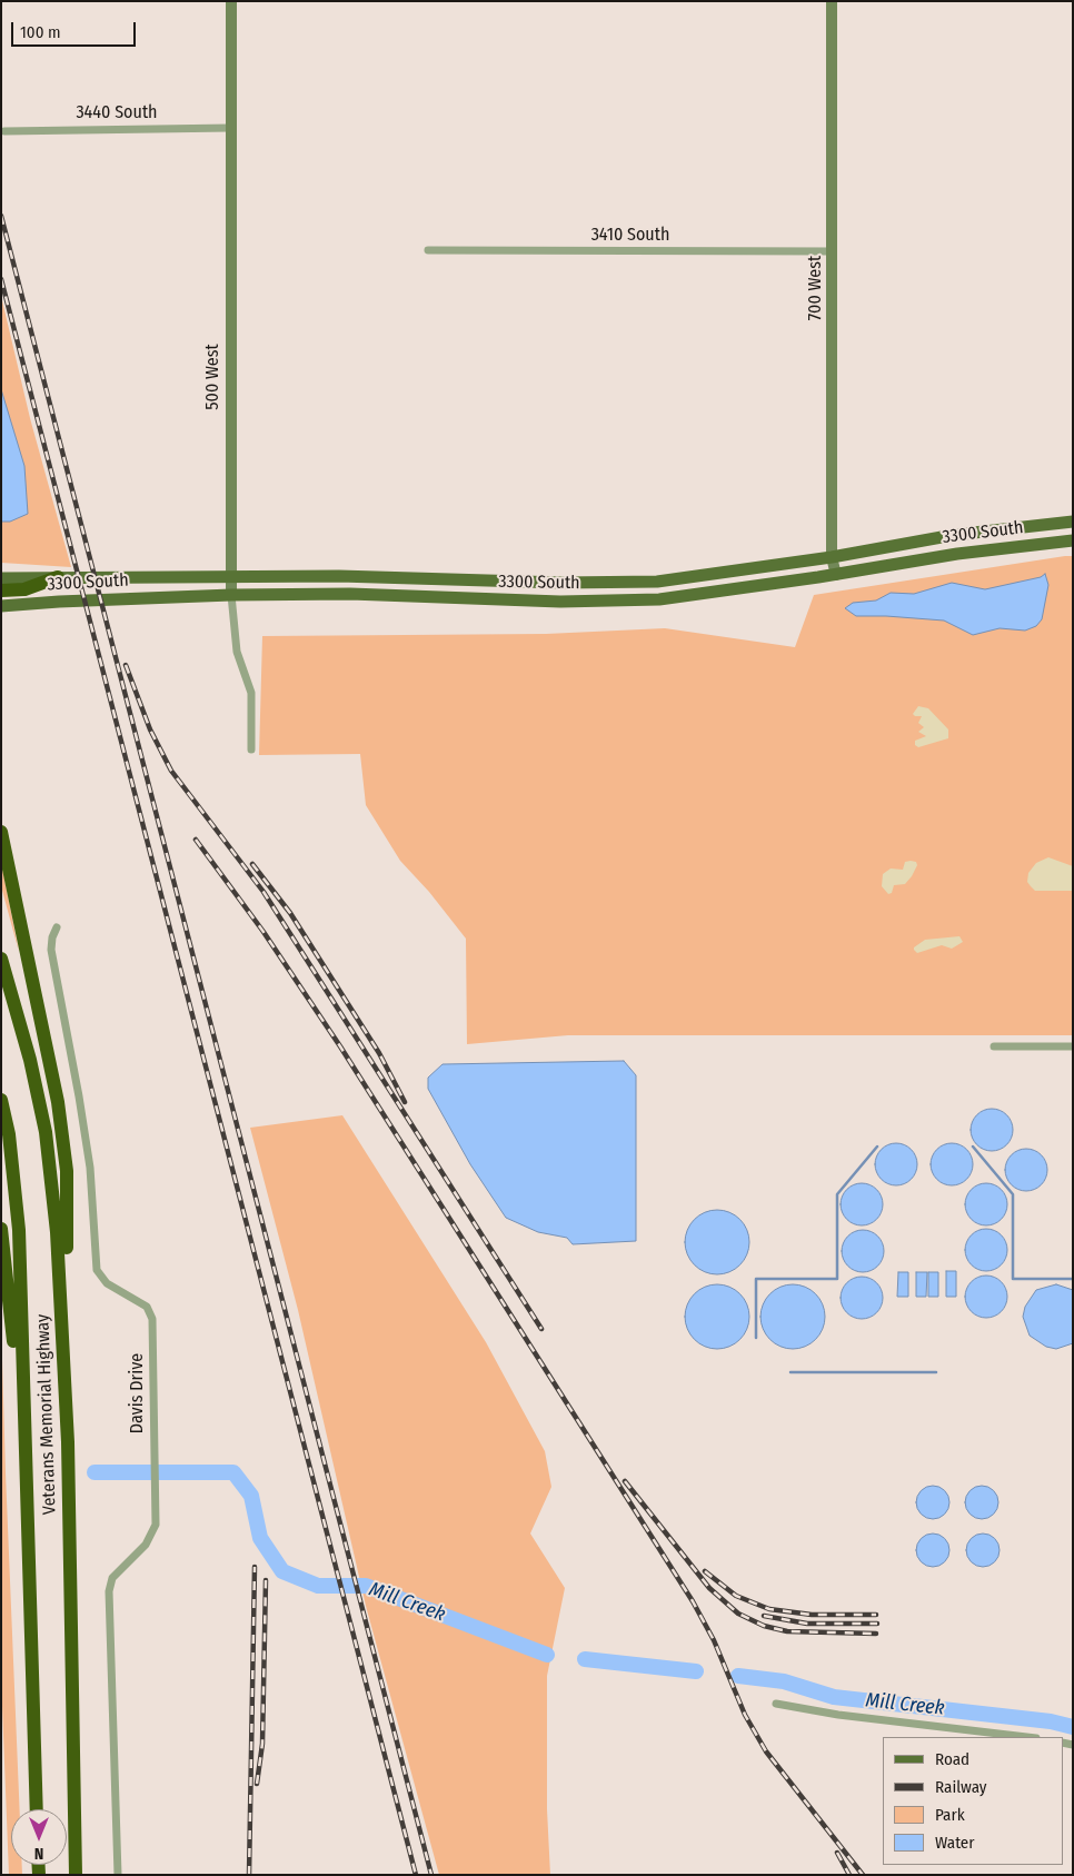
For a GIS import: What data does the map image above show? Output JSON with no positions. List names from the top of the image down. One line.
{"streets":{"highway":["Veterans Memorial Highway"],"main road":["700 West","500 West","3300 South"],"street":["3440 South","3410 South","Davis Drive"]},"crossings":[["3440 South","500 West"],["3410 South","700 West"],["700 West","3300 South"],["500 West","3300 South"]],"water":["Mill Creek"],"legend":["Road","Railway","Park","Water"],"scale_bar":"100 m","north":"bottom"}
